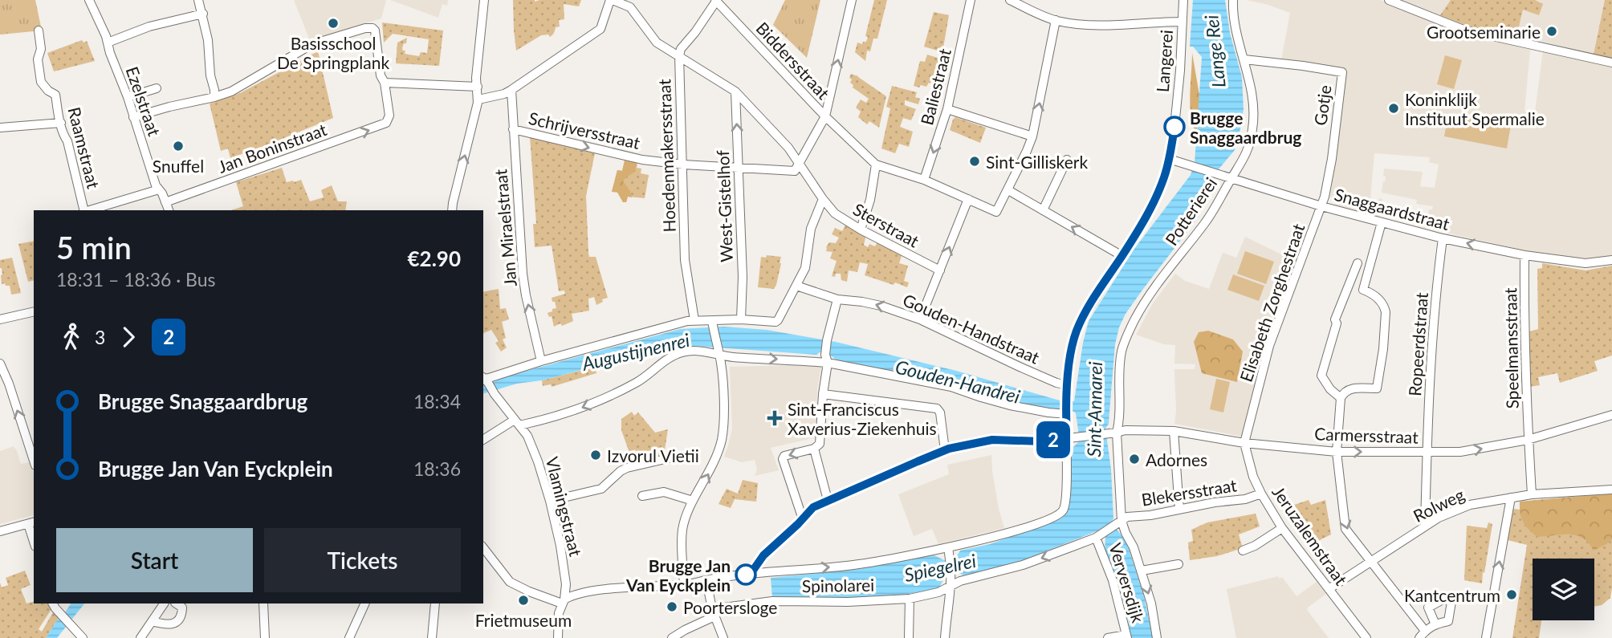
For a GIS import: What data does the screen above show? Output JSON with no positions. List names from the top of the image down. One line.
{"streets":{"street":["Biddersstraat","Langerei","Baliestraat","Ezelstraat","Gotje","Schrijversstraat","Raamstraat","Jan Boninstraat","Hoedenmakersstraat","West-Gistelhof","Snaggaardstraat","Potterierei","Sterstraat","Jan Miraelstraat","Elisabeth Zorghestraat","Gouden-Handstraat","Ropeerdstraat","Speelmansstraat","Carmersstraat","Blekersstraat","Rolweg","Vlamingstraat","Jeruzalemstraat","Verversdijk","Spinolarei"]},"crossings":[["Biddersstraat","Hoedenmakersstraat"],["Langerei","Snaggaardstraat"],["Langerei","Gouden-Handstraat"],["Ezelstraat","Jan Boninstraat"],["Gotje","Snaggaardstraat"],["Gotje","Potterierei"],["Gotje","Elisabeth Zorghestraat"],["Schrijversstraat","Hoedenmakersstraat"],["Schrijversstraat","West-Gistelhof"],["Schrijversstraat","Sterstraat"],["Schrijversstraat","Jan Miraelstraat"],["Hoedenmakersstraat","Sterstraat"],["West-Gistelhof","Sterstraat"],["Snaggaardstraat","Potterierei"],["Snaggaardstraat","Elisabeth Zorghestraat"],["Snaggaardstraat","Ropeerdstraat"],["Snaggaardstraat","Speelmansstraat"],["Potterierei","Carmersstraat"],["Elisabeth Zorghestraat","Carmersstraat"],["Elisabeth Zorghestraat","Jeruzalemstraat"],["Ropeerdstraat","Carmersstraat"],["Ropeerdstraat","Rolweg"],["Speelmansstraat","Carmersstraat"],["Speelmansstraat","Rolweg"],["Carmersstraat","Jeruzalemstraat"],["Blekersstraat","Jeruzalemstraat"],["Blekersstraat","Verversdijk"],["Blekersstraat","Spinolarei"],["Rolweg","Jeruzalemstraat"],["Verversdijk","Spinolarei"]],"one_way":["Baliestraat","Schrijversstraat","Jan Boninstraat"],"water":["Lange Rei","Augustijnenrei","Gouden-Handrei","Sint-Annarei","Spiegelrei"],"places":{"other":["Basisschool De Springplank","Grootseminarie","Koninklijk Instituut Spermalie","Brugge Snaggaardbrug","Snuffel","Sint-Gilliskerk","Izvorul Vietii","Adornes","Brugge Jan Van Eyckplein","Kantcentrum","Frietmuseum","Poortersloge"],"health":["Sint-Franciscus Xaverius-Ziekenhuis"]},"lines":["bus line 2"],"page":{"on_map":"2","heading":["5 min","18:31 – 18:36 · Bus","€2.90"],"legs":["3","2"],"list":[{"name":"Brugge Snaggaardbrug","value":"18:34"},{"name":"Brugge Jan Van Eyckplein","value":"18:36"}],"buttons":["Start","Tickets"]}}
